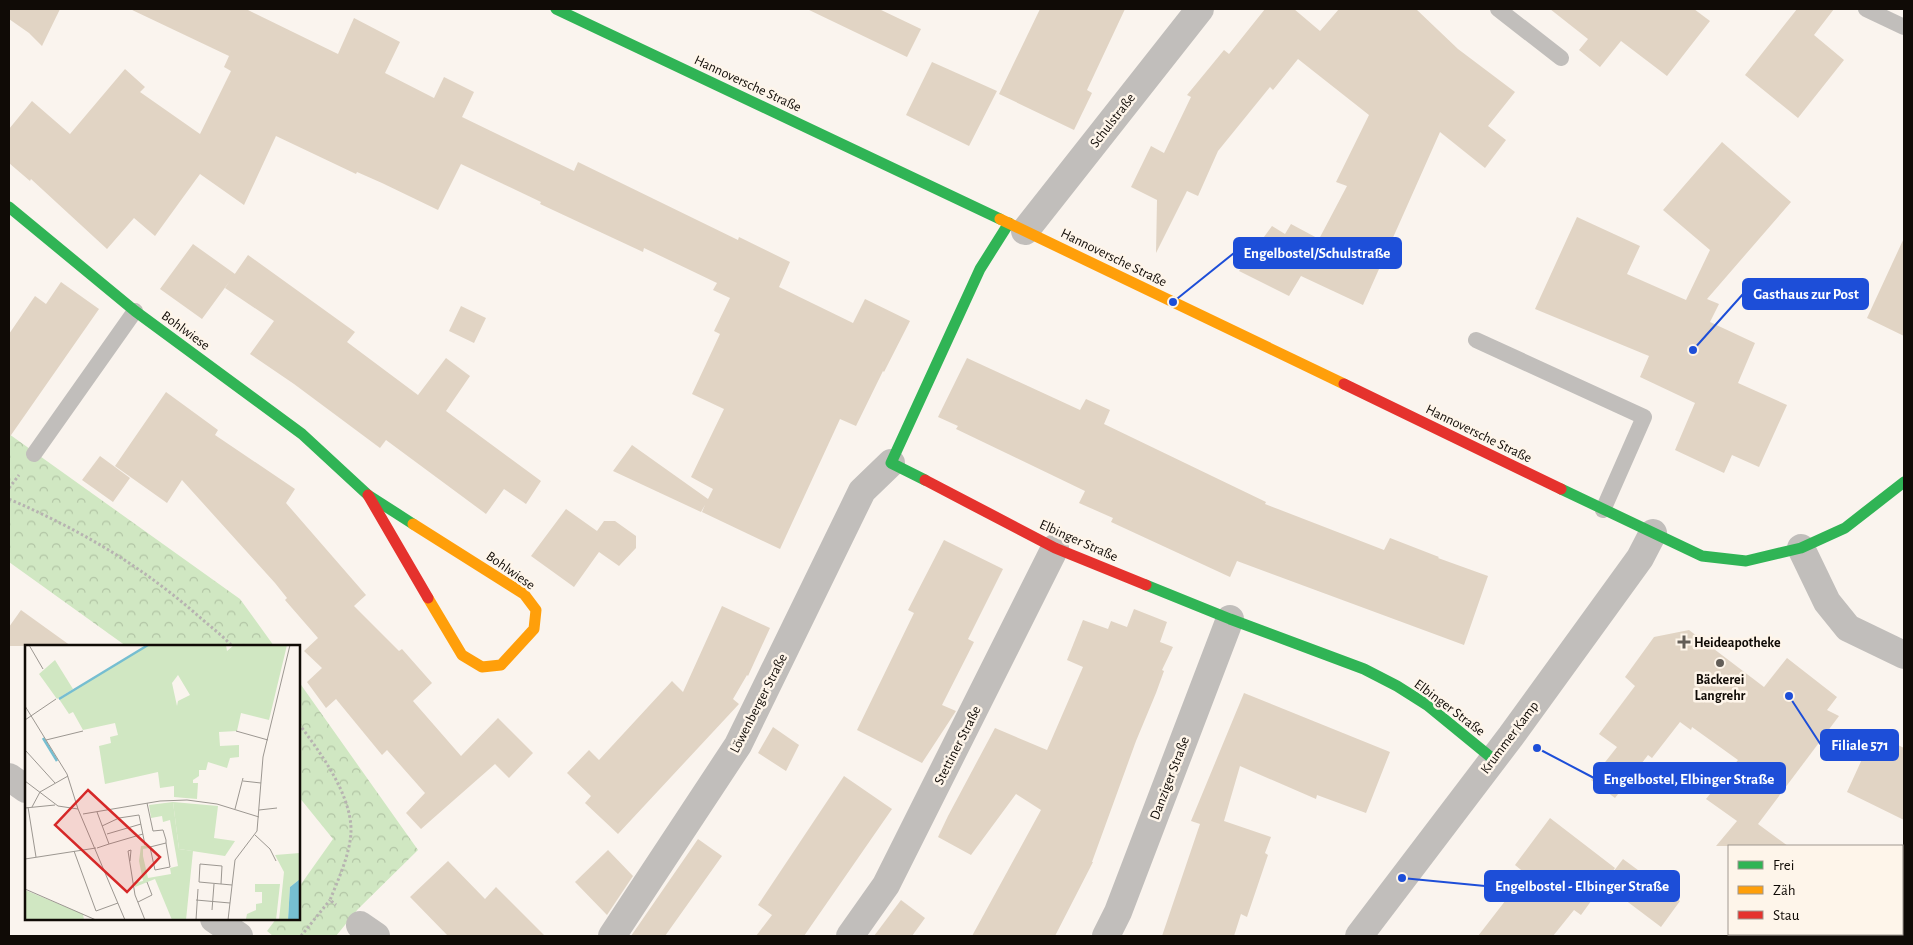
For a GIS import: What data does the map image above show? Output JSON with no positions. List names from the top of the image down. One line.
{"streets":{"street":["Hannoversche Straße","Schulstraße","Bohlwiese","Elbinger Straße","Löwenberger Straße","Krummer Kamp","Stettiner Straße","Danziger Straße"]},"crossings":[["Hannoversche Straße","Schulstraße"],["Hannoversche Straße","Krummer Kamp"],["Elbinger Straße","Löwenberger Straße"],["Elbinger Straße","Krummer Kamp"],["Elbinger Straße","Stettiner Straße"],["Elbinger Straße","Danziger Straße"]],"places":{"other":["Engelbostel/Schulstraße","Gasthaus zur Post","Bäckerei Langrehr","Filiale 571","Engelbostel, Elbinger Straße","Engelbostel - Elbinger Straße"],"health":["Heideapotheke"]},"legend":["Frei","Zäh","Stau"]}
